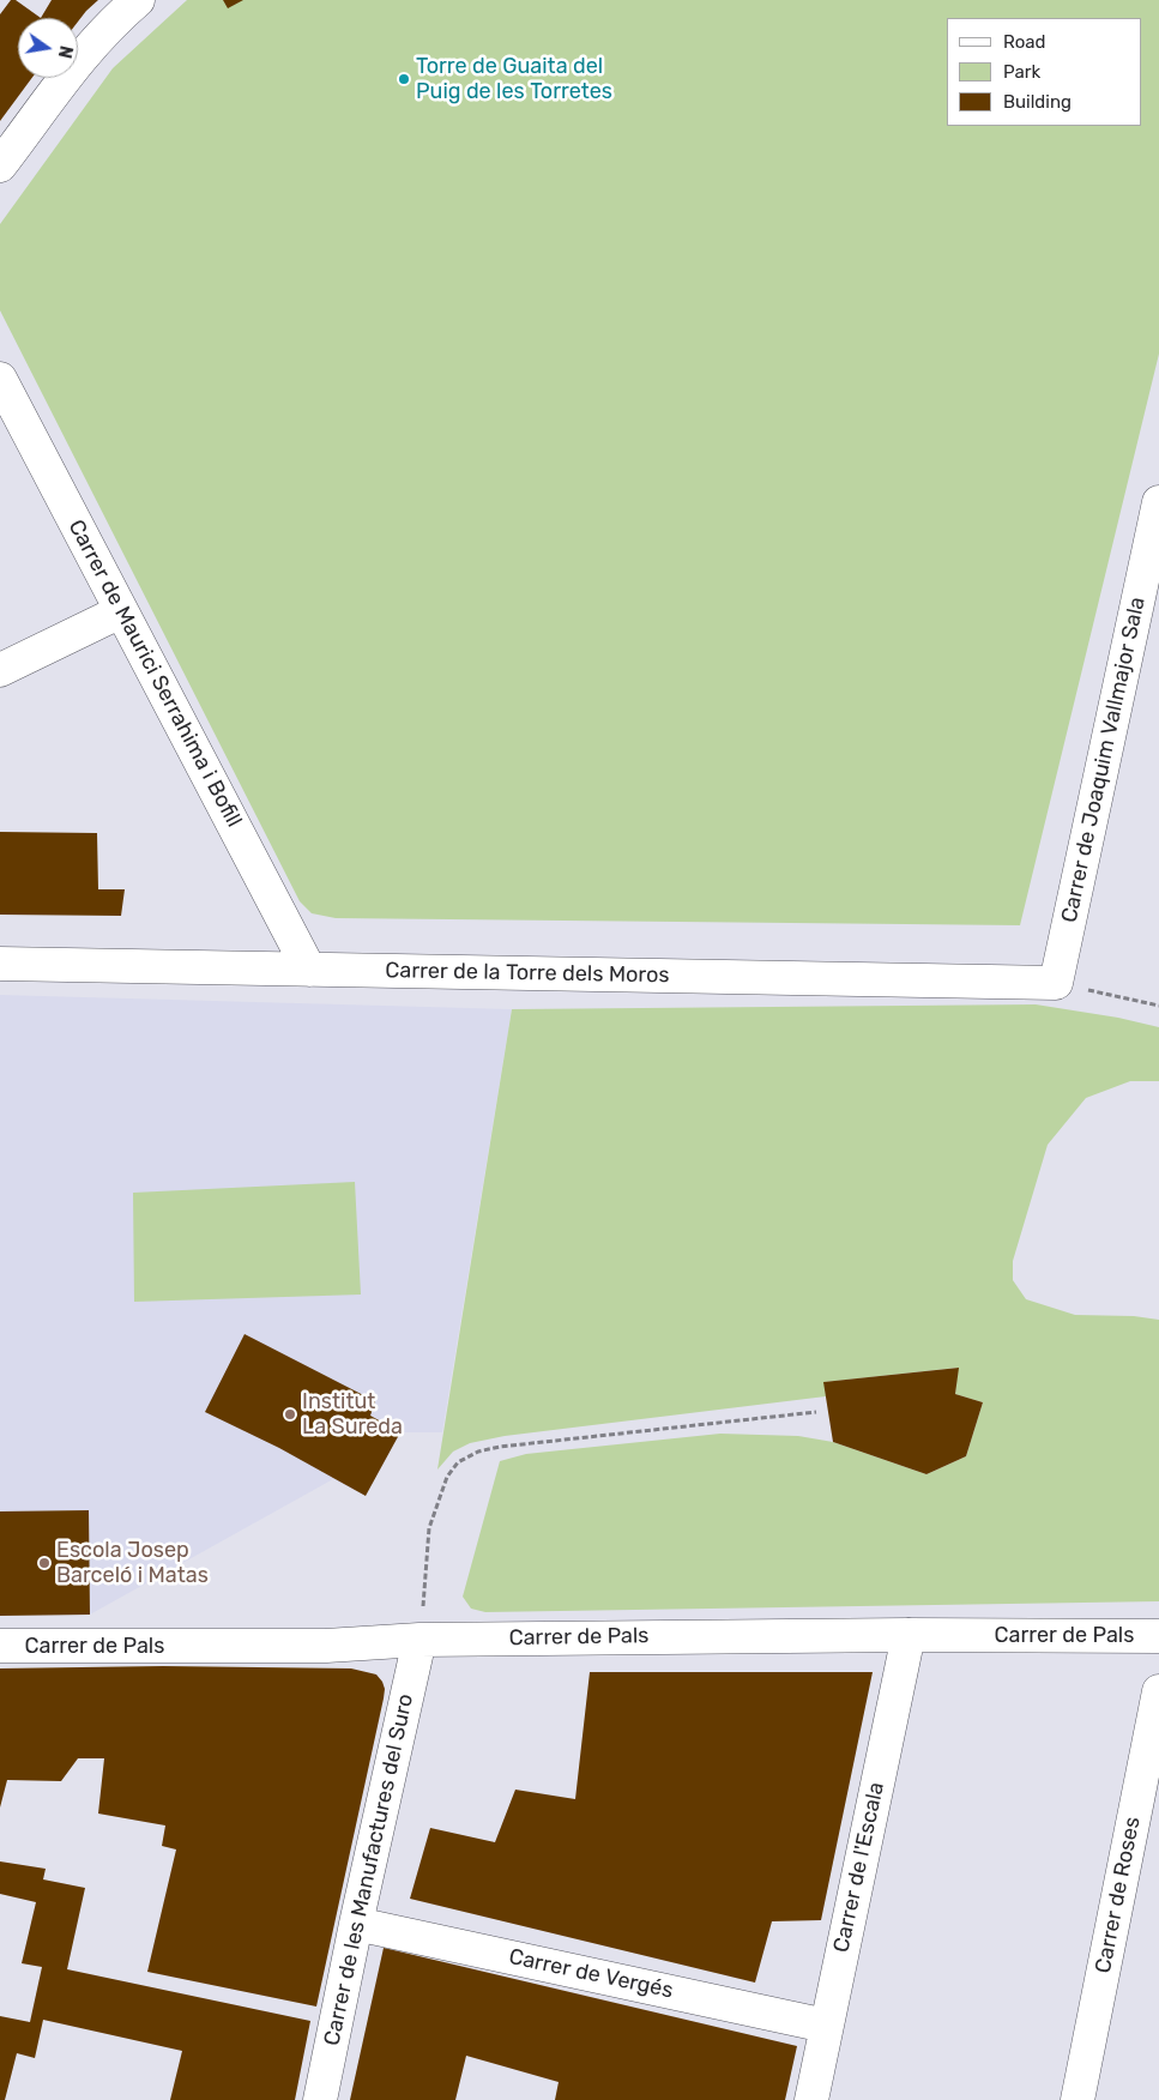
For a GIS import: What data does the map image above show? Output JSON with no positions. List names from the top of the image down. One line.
{"streets":{"street":["Carrer de Maurici Serrahima i Bofill","Carrer de Joaquim Vallmajor Sala","Carrer de la Torre dels Moros","Carrer de Pals","Carrer de l'Escala","Carrer de les Manufactures del Suro","Carrer de Roses","Carrer de Vergés"]},"crossings":[["Carrer de Maurici Serrahima i Bofill","Carrer de la Torre dels Moros"],["Carrer de Joaquim Vallmajor Sala","Carrer de la Torre dels Moros"],["Carrer de Pals","Carrer de l'Escala"],["Carrer de Pals","Carrer de les Manufactures del Suro"],["Carrer de l'Escala","Carrer de Vergés"],["Carrer de les Manufactures del Suro","Carrer de Vergés"]],"places":["Torre de Guaita del Puig de les Torretes","Institut La Sureda","Escola Josep Barceló i Matas"],"legend":["Road","Park","Building"],"north":"right"}
